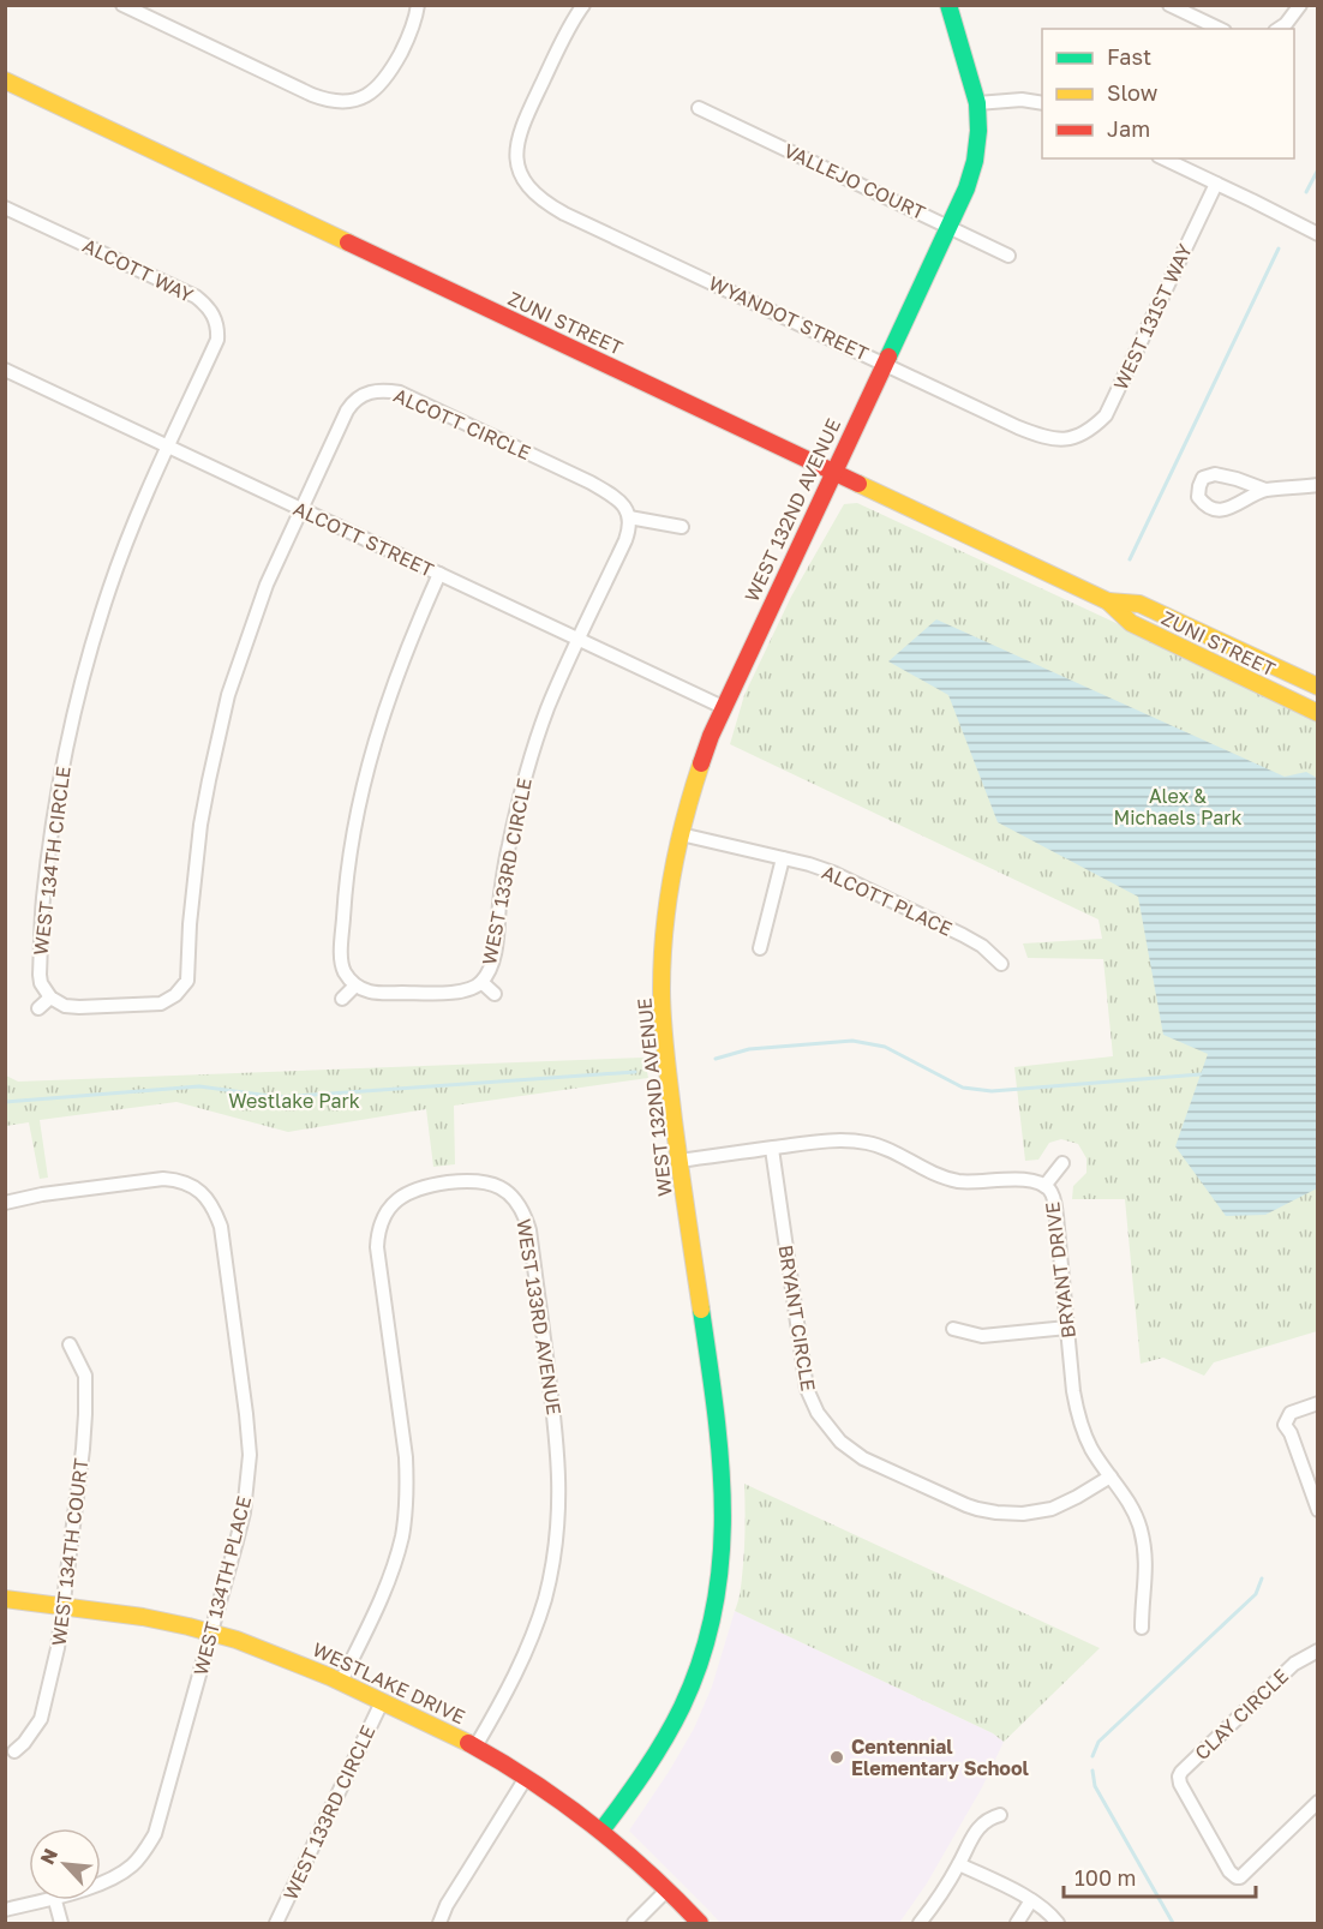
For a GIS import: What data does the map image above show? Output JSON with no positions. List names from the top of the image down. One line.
{"streets":{"street":["VALLEJO COURT","ALCOTT WAY","WEST 131ST WAY","WYANDOT STREET","ZUNI STREET","ALCOTT CIRCLE","WEST 132ND AVENUE","ALCOTT STREET","WEST 134TH CIRCLE","WEST 133RD CIRCLE","ALCOTT PLACE","BRYANT DRIVE","WEST 133RD AVENUE","BRYANT CIRCLE","WEST 134TH COURT","WEST 134TH PLACE","WESTLAKE DRIVE","CLAY CIRCLE"]},"crossings":[["VALLEJO COURT","WEST 132ND AVENUE"],["ALCOTT WAY","ALCOTT STREET"],["ALCOTT WAY","WEST 134TH CIRCLE"],["WEST 131ST WAY","WYANDOT STREET"],["WYANDOT STREET","WEST 132ND AVENUE"],["ZUNI STREET","WEST 132ND AVENUE"],["ALCOTT CIRCLE","ALCOTT STREET"],["WEST 132ND AVENUE","ALCOTT STREET"],["WEST 132ND AVENUE","ALCOTT PLACE"],["WEST 132ND AVENUE","BRYANT DRIVE"],["WEST 132ND AVENUE","WESTLAKE DRIVE"],["ALCOTT STREET","WEST 134TH CIRCLE"],["ALCOTT STREET","WEST 133RD CIRCLE"],["WEST 133RD CIRCLE","WESTLAKE DRIVE"],["BRYANT DRIVE","BRYANT CIRCLE"],["WEST 133RD AVENUE","WESTLAKE DRIVE"],["WEST 134TH COURT","WESTLAKE DRIVE"],["WEST 134TH PLACE","WESTLAKE DRIVE"]],"parks":["Alex & Michaels Park","Westlake Park"],"places":["Centennial Elementary School"],"legend":["Fast","Slow","Jam"],"scale_bar":"100 m","north":"top left"}
